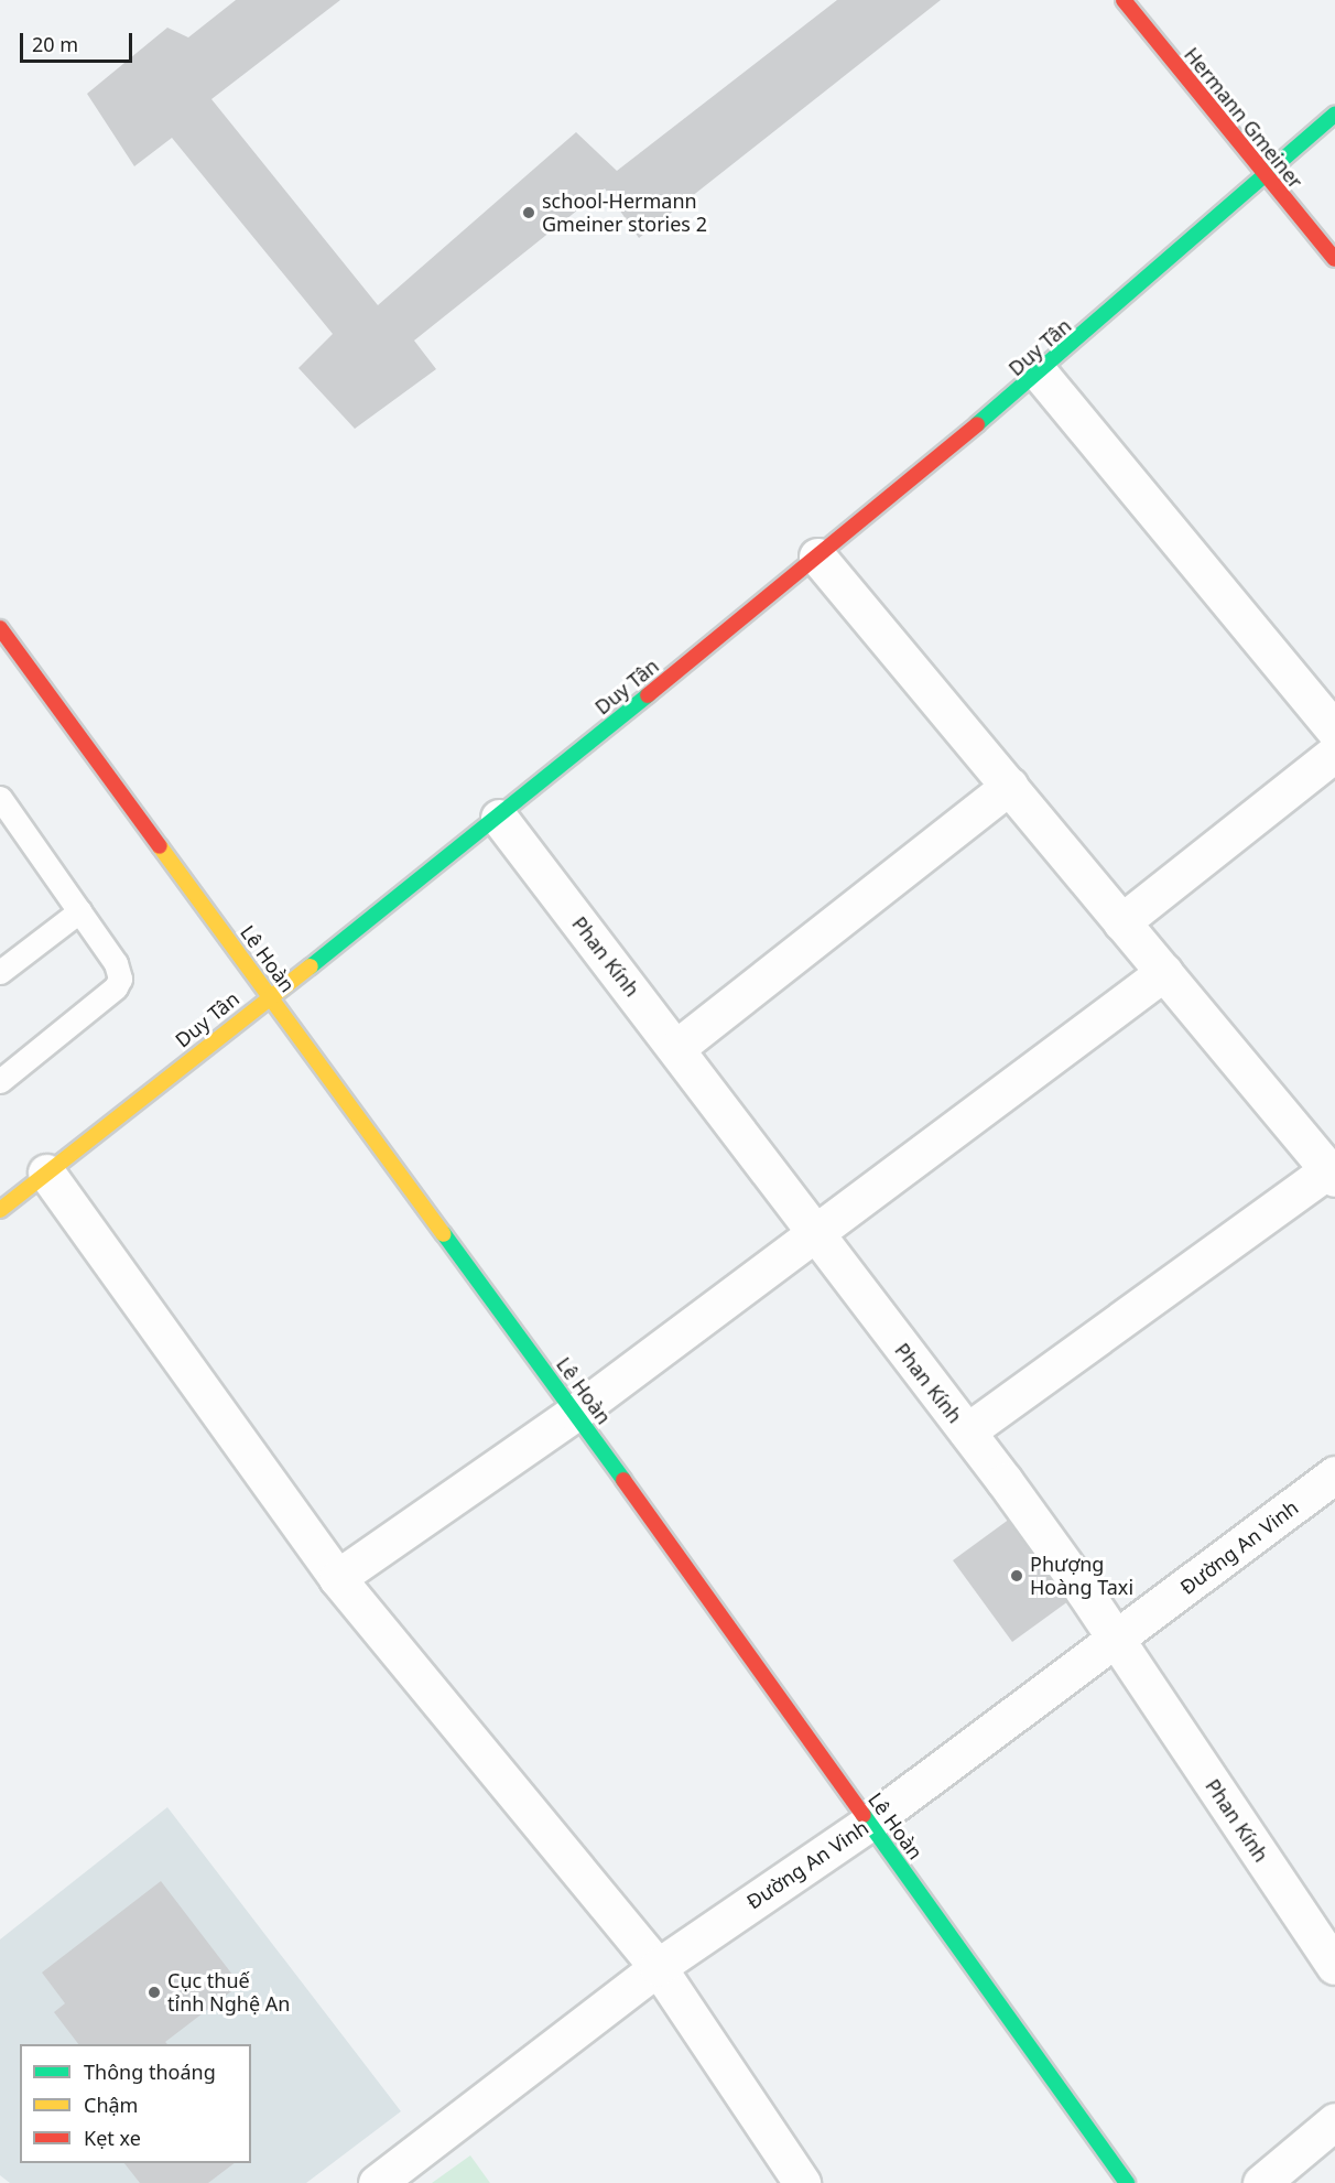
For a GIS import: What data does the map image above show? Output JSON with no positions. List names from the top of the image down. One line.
{"streets":{"street":["Hermann Gmeiner","Duy Tân","Phan Kính","Lê Hoàn","Đường An Vinh"]},"crossings":[["Hermann Gmeiner","Duy Tân"],["Duy Tân","Phan Kính"],["Duy Tân","Lê Hoàn"],["Phan Kính","Đường An Vinh"],["Lê Hoàn","Đường An Vinh"]],"places":["school-Hermann Gmeiner stories 2","Phượng Hoàng Taxi","Cục thuế tỉnh Nghệ An"],"legend":["Thông thoáng","Chậm","Kẹt xe"],"scale_bar":"20 m"}
